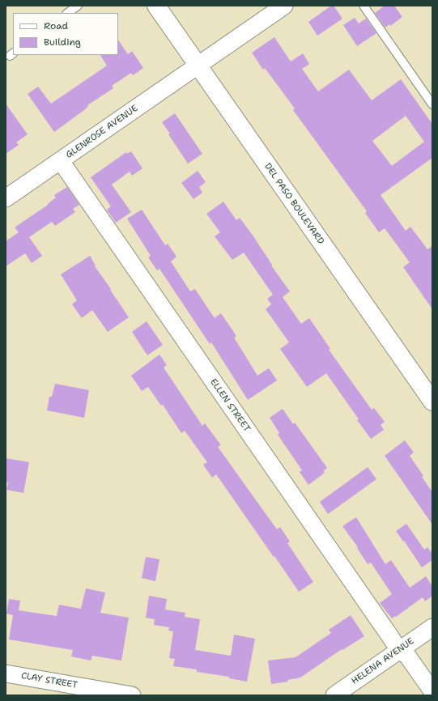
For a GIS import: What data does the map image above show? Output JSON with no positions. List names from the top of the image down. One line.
{"streets":{"main road":["DEL PASO BOULEVARD"],"street":["GLENROSE AVENUE","ELLEN STREET","HELENA AVENUE","CLAY STREET"]},"crossings":[["GLENROSE AVENUE","DEL PASO BOULEVARD"],["GLENROSE AVENUE","ELLEN STREET"],["ELLEN STREET","HELENA AVENUE"]],"legend":["Road","Building"]}
